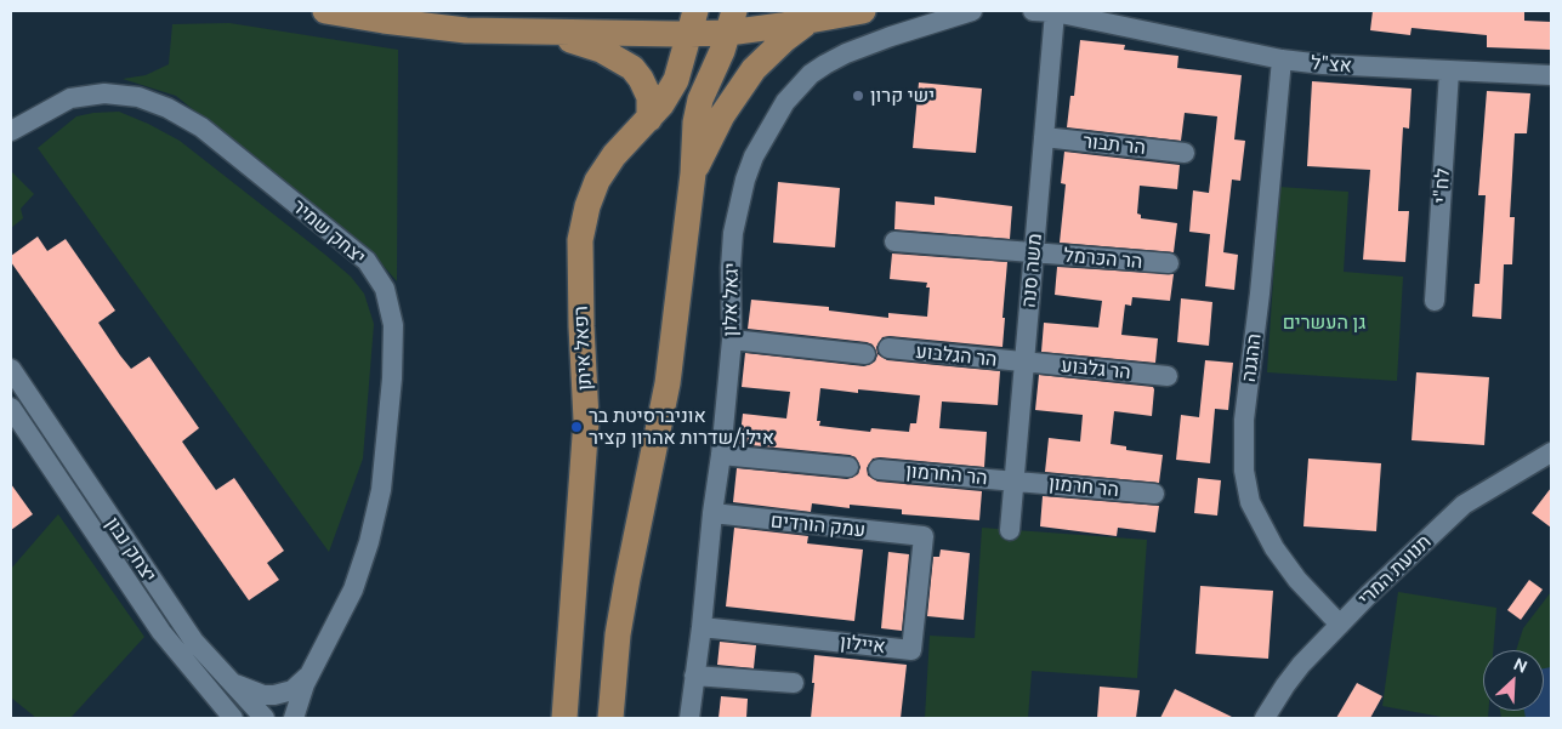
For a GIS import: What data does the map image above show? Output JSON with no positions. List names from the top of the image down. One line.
{"streets":{"main road":["רפאל איתן"],"street":["אצ\"ל","הר תבור","לח\"י","יצחק שמיר","הר הכרמל","משה סנה","יגאל אלון","הר הגלבוע","ההגנה","הר גלבוע","הר החרמון","הר חרמון","עמק הורדים","יצחק נבון","תנועת המרי","איילון"]},"crossings":[["אצ\"ל","לח\"י"],["אצ\"ל","משה סנה"],["אצ\"ל","ההגנה"],["הר תבור","משה סנה"],["יצחק שמיר","יצחק נבון"],["הר הכרמל","משה סנה"],["משה סנה","הר הגלבוע"],["משה סנה","הר גלבוע"],["משה סנה","הר החרמון"],["משה סנה","הר חרמון"],["יגאל אלון","עמק הורדים"],["יגאל אלון","איילון"],["הר הגלבוע","הר גלבוע"],["ההגנה","תנועת המרי"],["הר החרמון","הר חרמון"],["עמק הורדים","איילון"]],"parks":["גן העשרים"],"places":["ישי קרון","אוניברסיטת בר אילן/שדרות אהרון קציר"],"north":"top right"}
